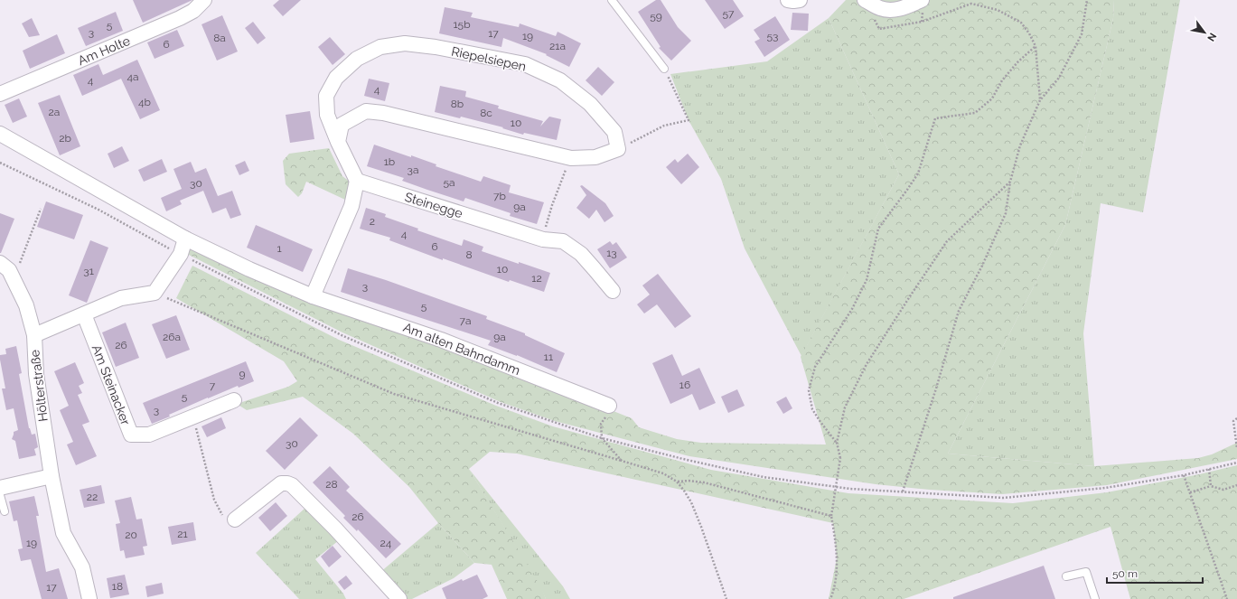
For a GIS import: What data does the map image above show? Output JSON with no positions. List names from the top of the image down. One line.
{"streets":{"street":["Am Holte","Riepelsiepen","Steinegge","Am alten Bahndamm","Am Steinacker","Hölterstraße"]},"crossings":[["Riepelsiepen","Steinegge"],["Am Steinacker","Hölterstraße"]],"house_numbers":["57","59","15b","5","3","17","19","53","8a","6","21a","4a","4","4","4b","8b","2a","8c","10","2b","1b","3a","5a","30","7b","9a","2","4","6","1","13","8","10","31","12","3","5","7a","26a","9a","26","11","9","16","7","5","3","30","28","22","26","21","20","19","24","18","17"],"scale_bar":"50 m","north":"bottom right"}
